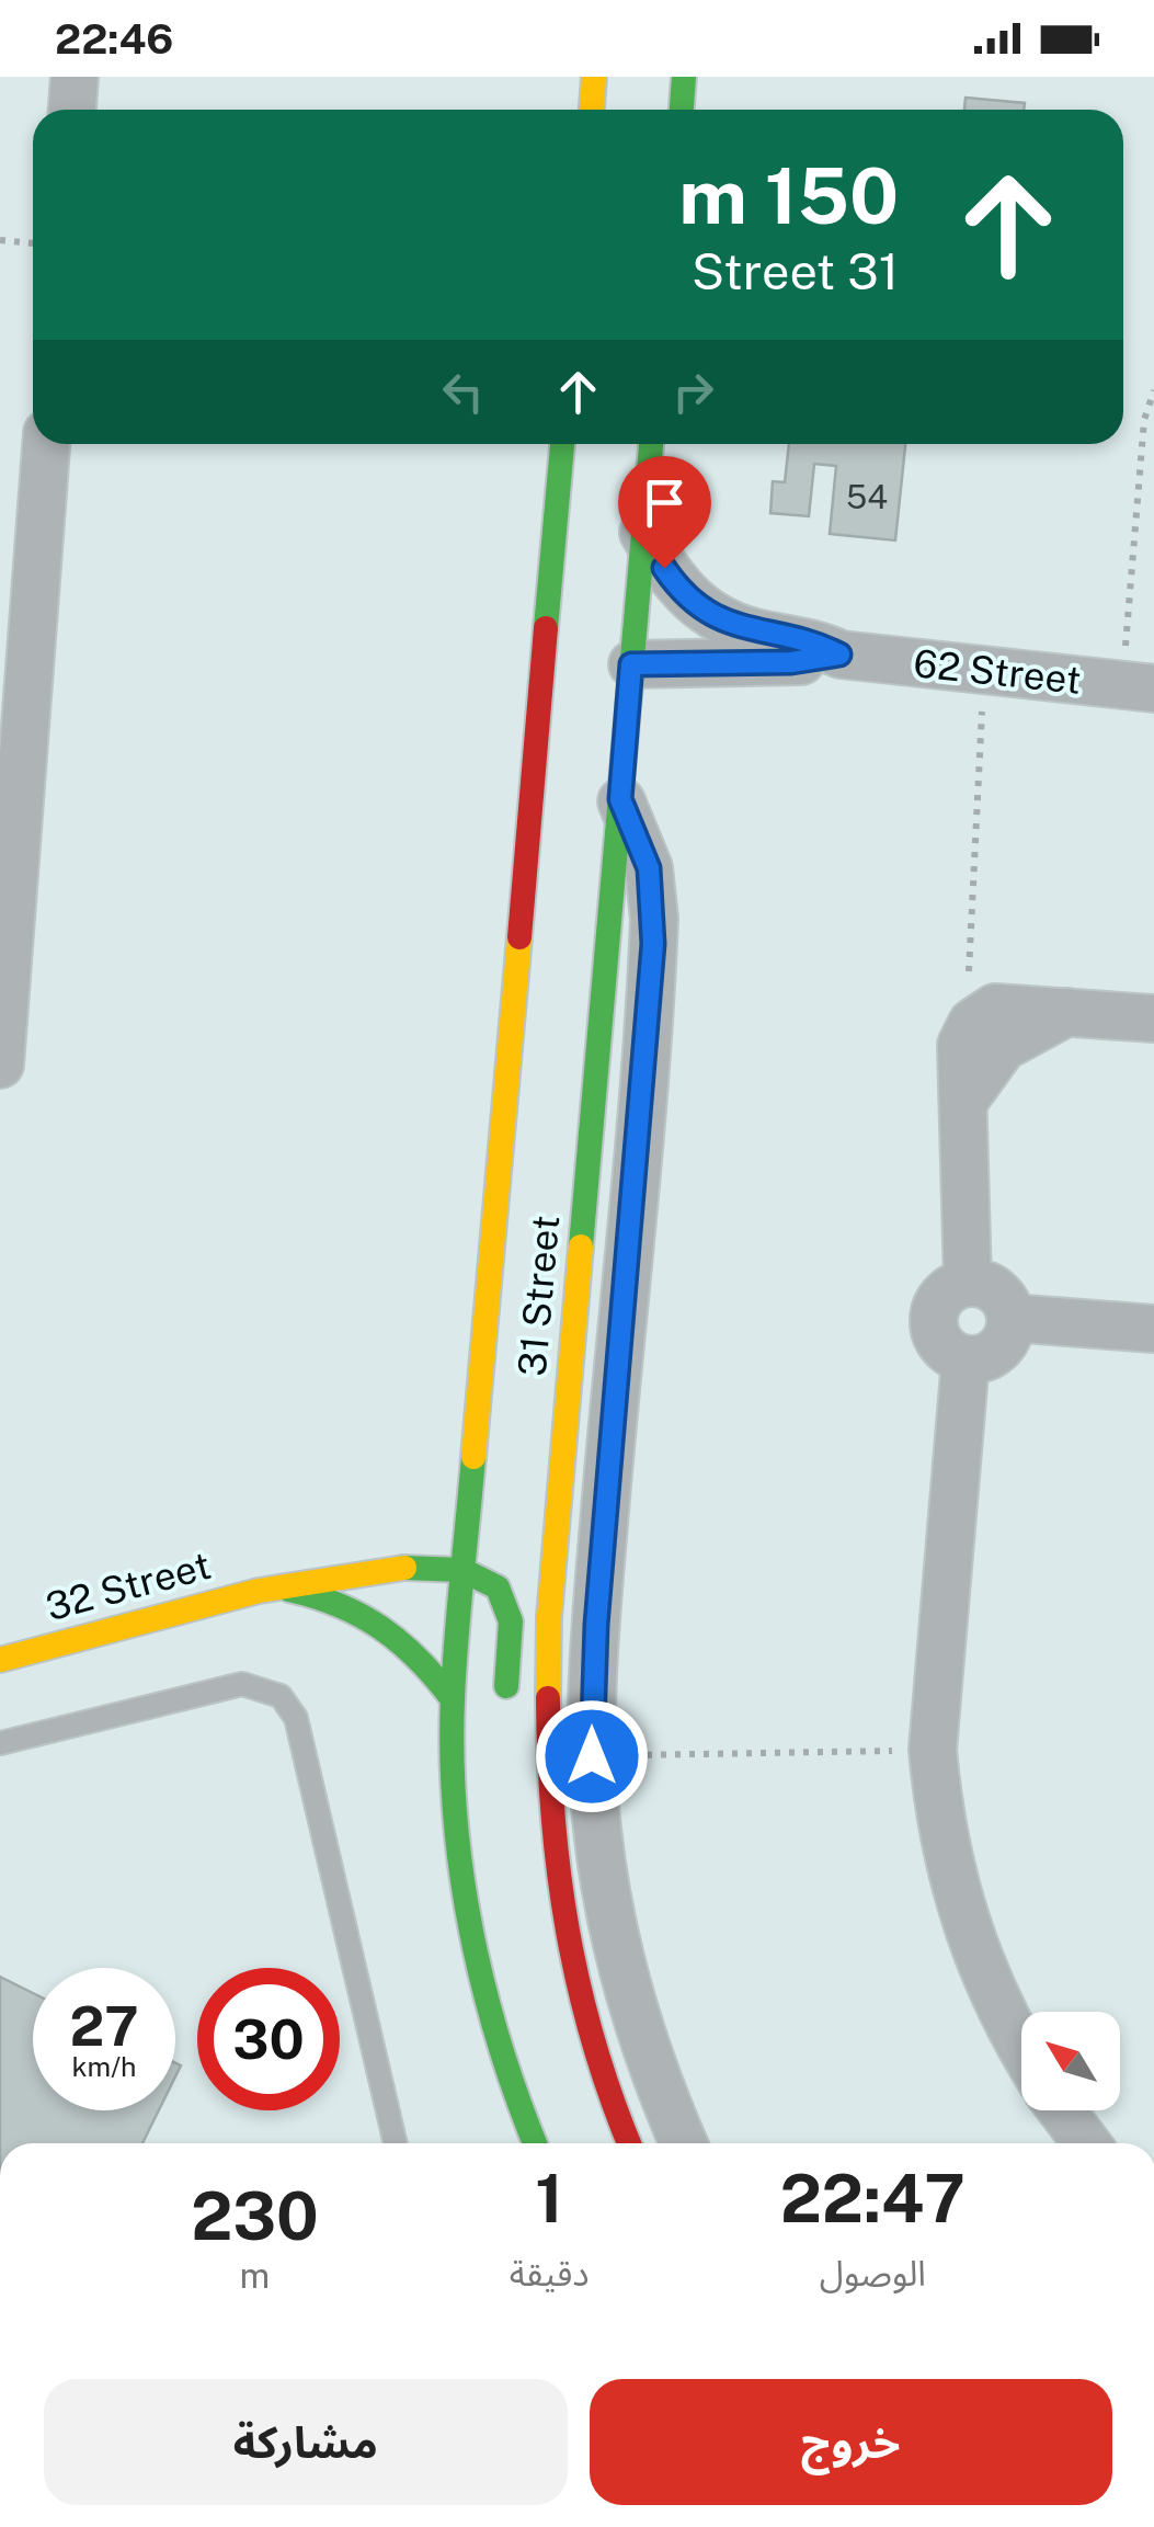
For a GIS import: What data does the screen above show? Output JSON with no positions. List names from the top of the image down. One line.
{"streets":{"street":["62 Street","31 Street","32 Street"]},"crossings":[["62 Street","31 Street"],["31 Street","32 Street"]],"house_numbers":["54"],"north":"top left","page":{"status":"22:46","turn":["150 m","31 Street"],"speed":"27 km/h","limit":"30","eta":["22:47","الوصول","1","دقيقة","230","m"],"buttons":["خروج","مشاركة"]}}
